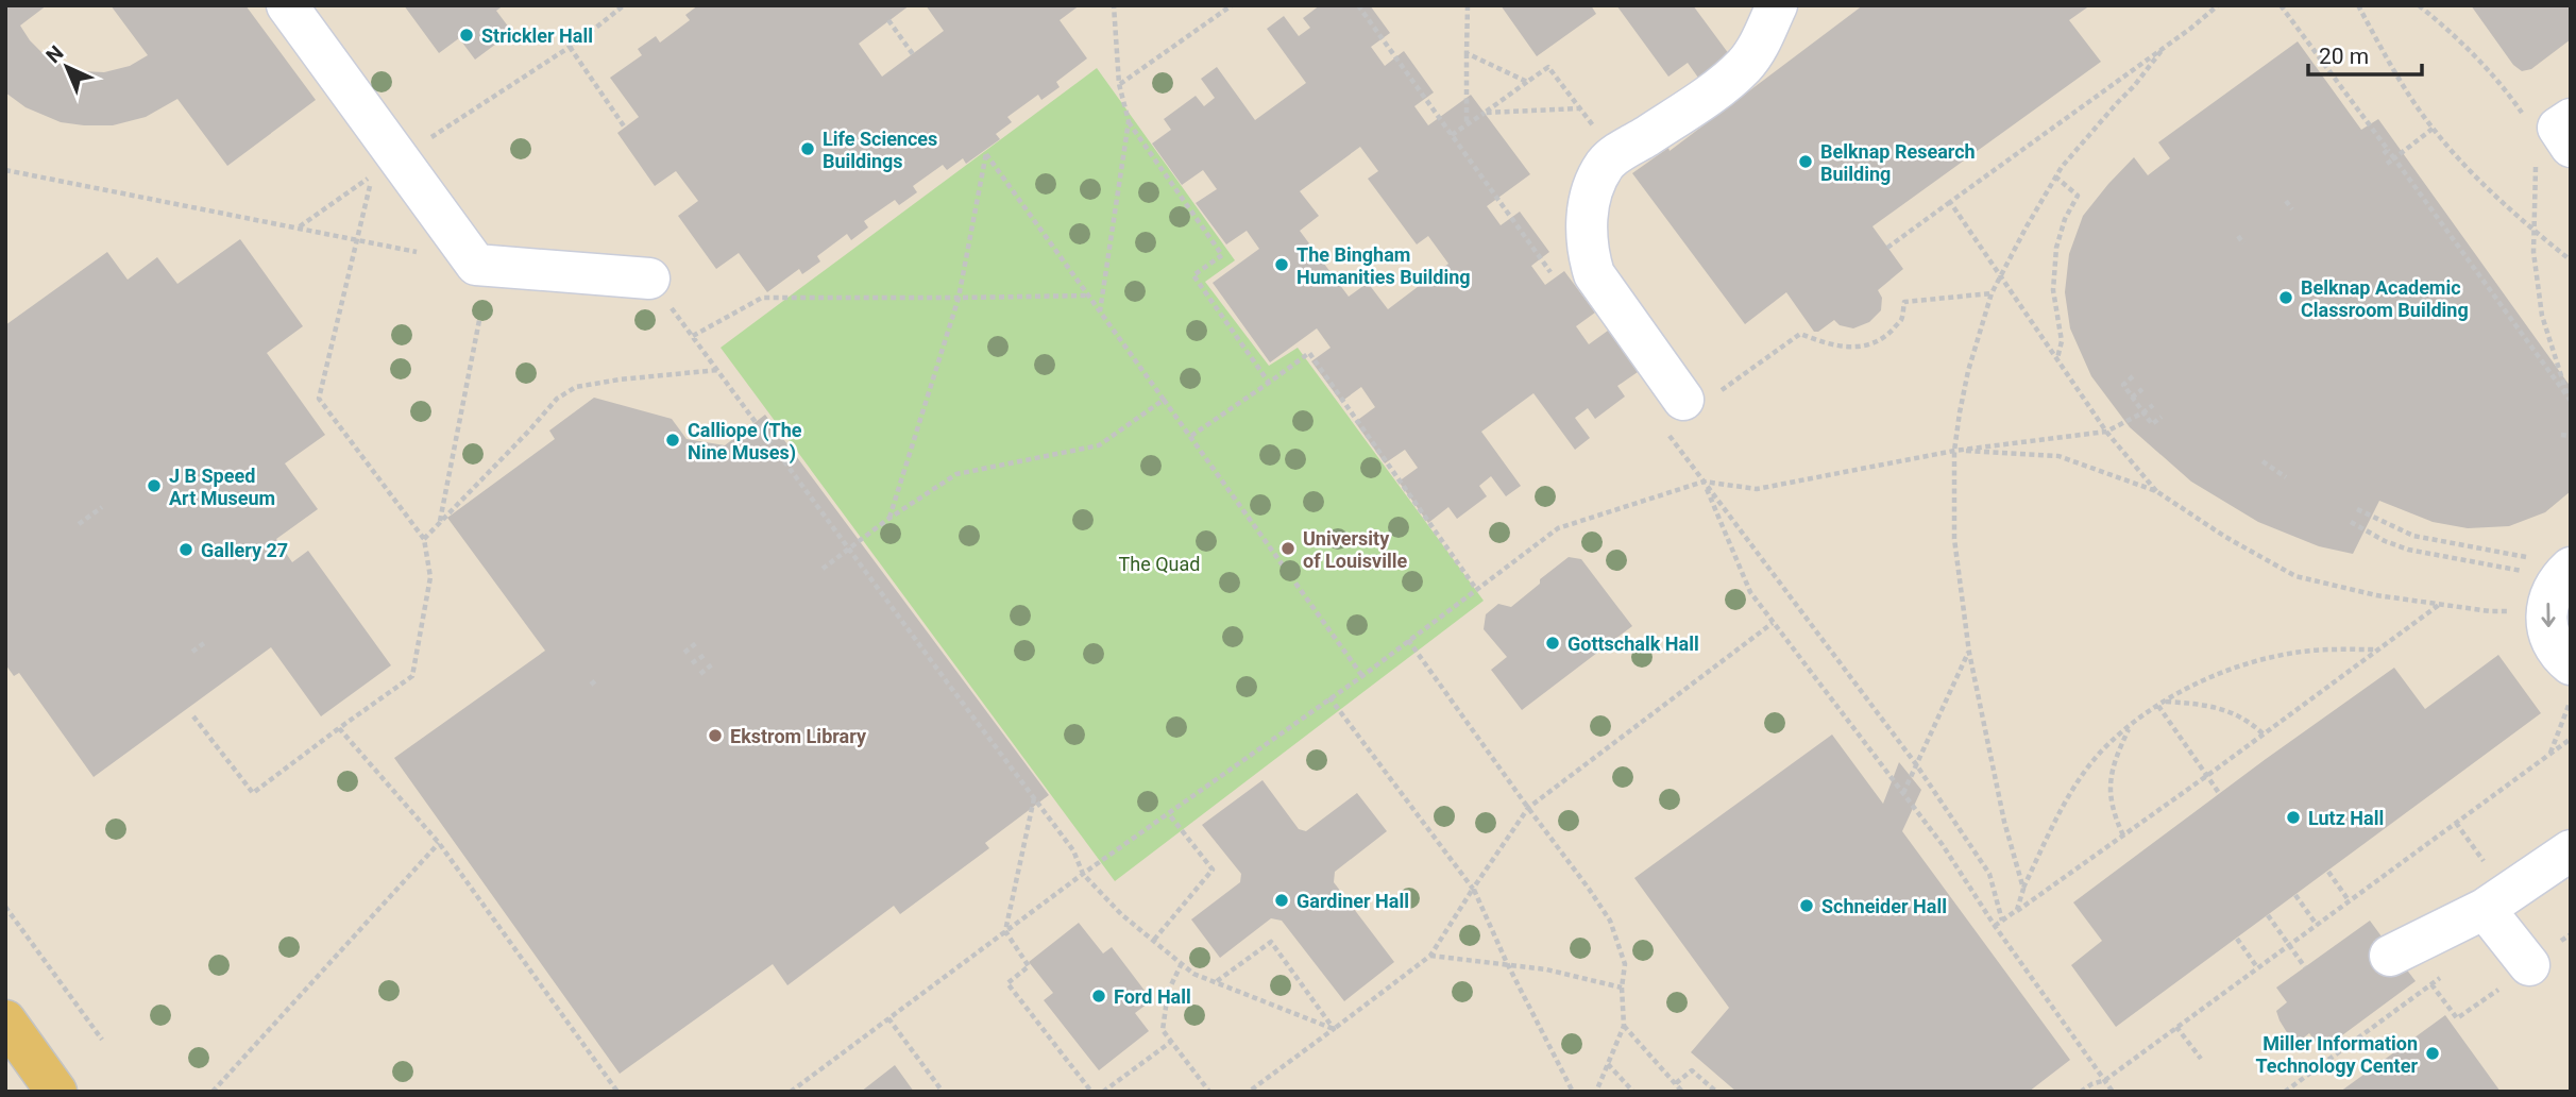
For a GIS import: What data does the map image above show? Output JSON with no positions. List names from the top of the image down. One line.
{"parks":["The Quad"],"places":["Strickler Hall","Life Sciences Buildings","Belknap Research Building","The Bingham Humanities Building","Belknap Academic Classroom Building","Calliope (The Nine Muses)","J B Speed Art Museum","University of Louisville","Gallery 27","Gottschalk Hall","Ekstrom Library","Lutz Hall","Gardiner Hall","Schneider Hall","Ford Hall","Miller Information Technology Center"],"scale_bar":"20 m","north":"top left"}
